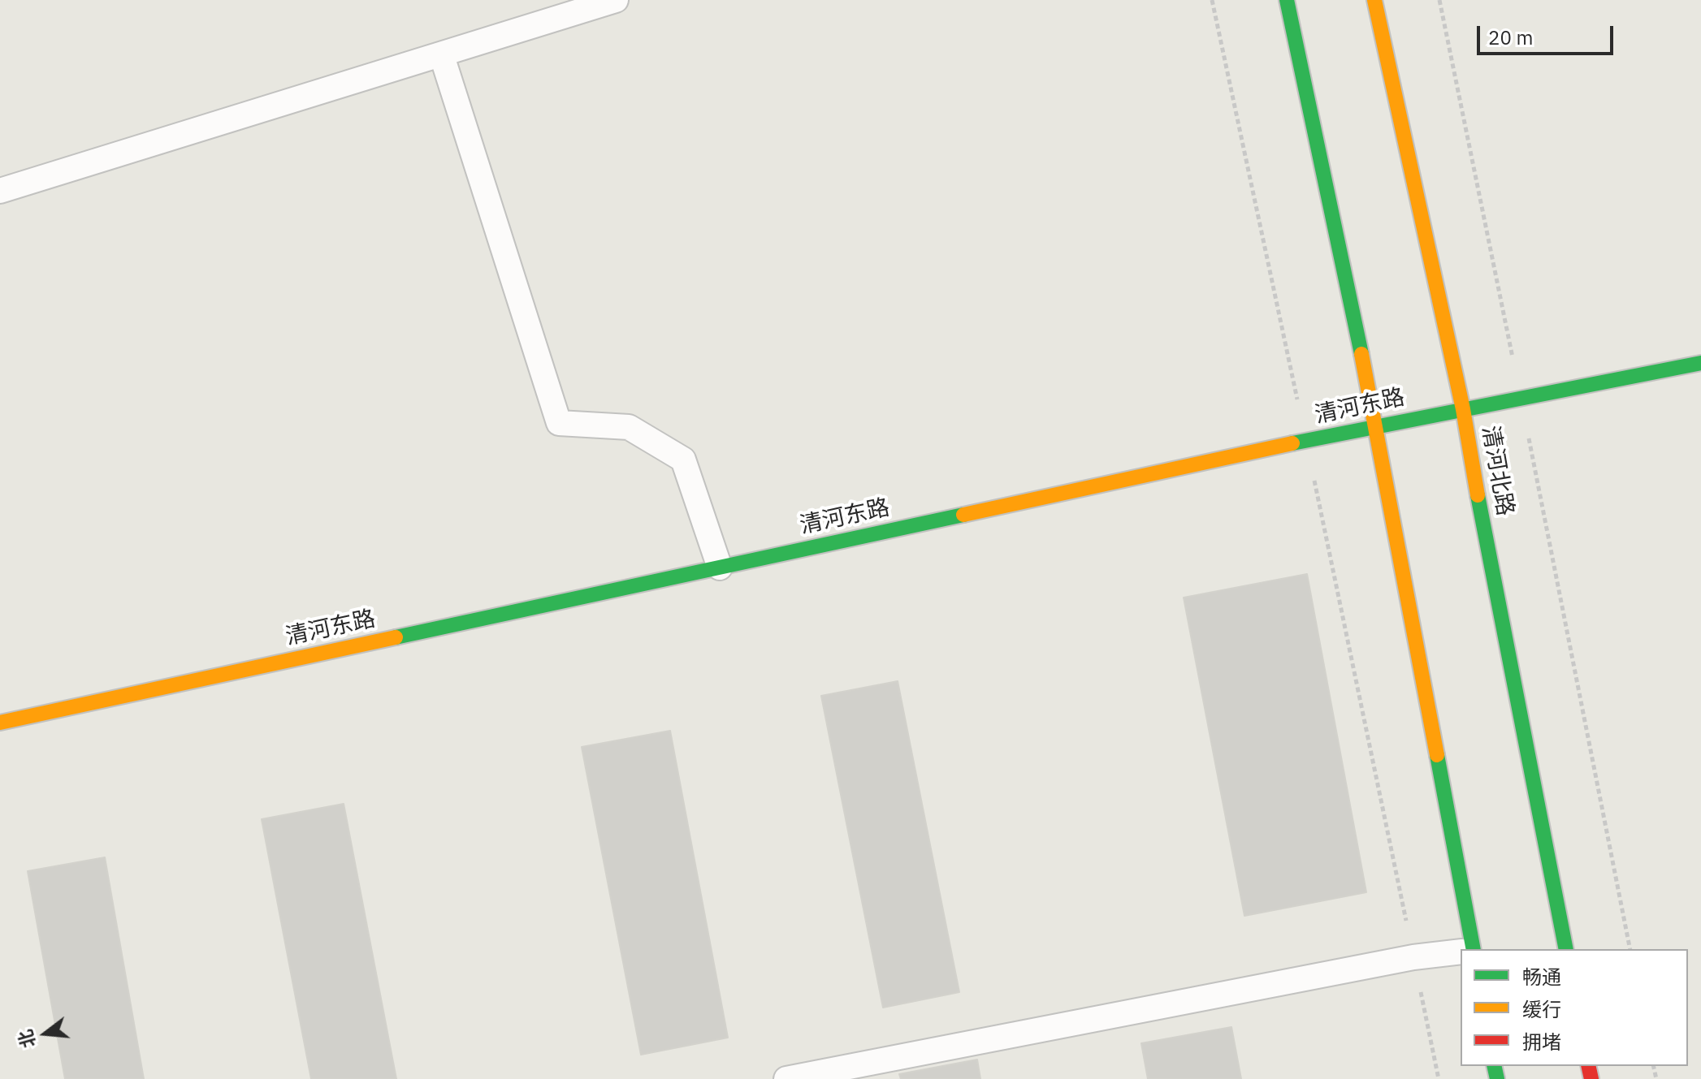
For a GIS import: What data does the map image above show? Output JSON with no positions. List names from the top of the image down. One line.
{"streets":{"main road":["清河东路","清河北路"]},"crossings":[["清河东路","清河北路"]],"legend":["畅通","缓行","拥堵"],"scale_bar":"20 m","north":"left"}
